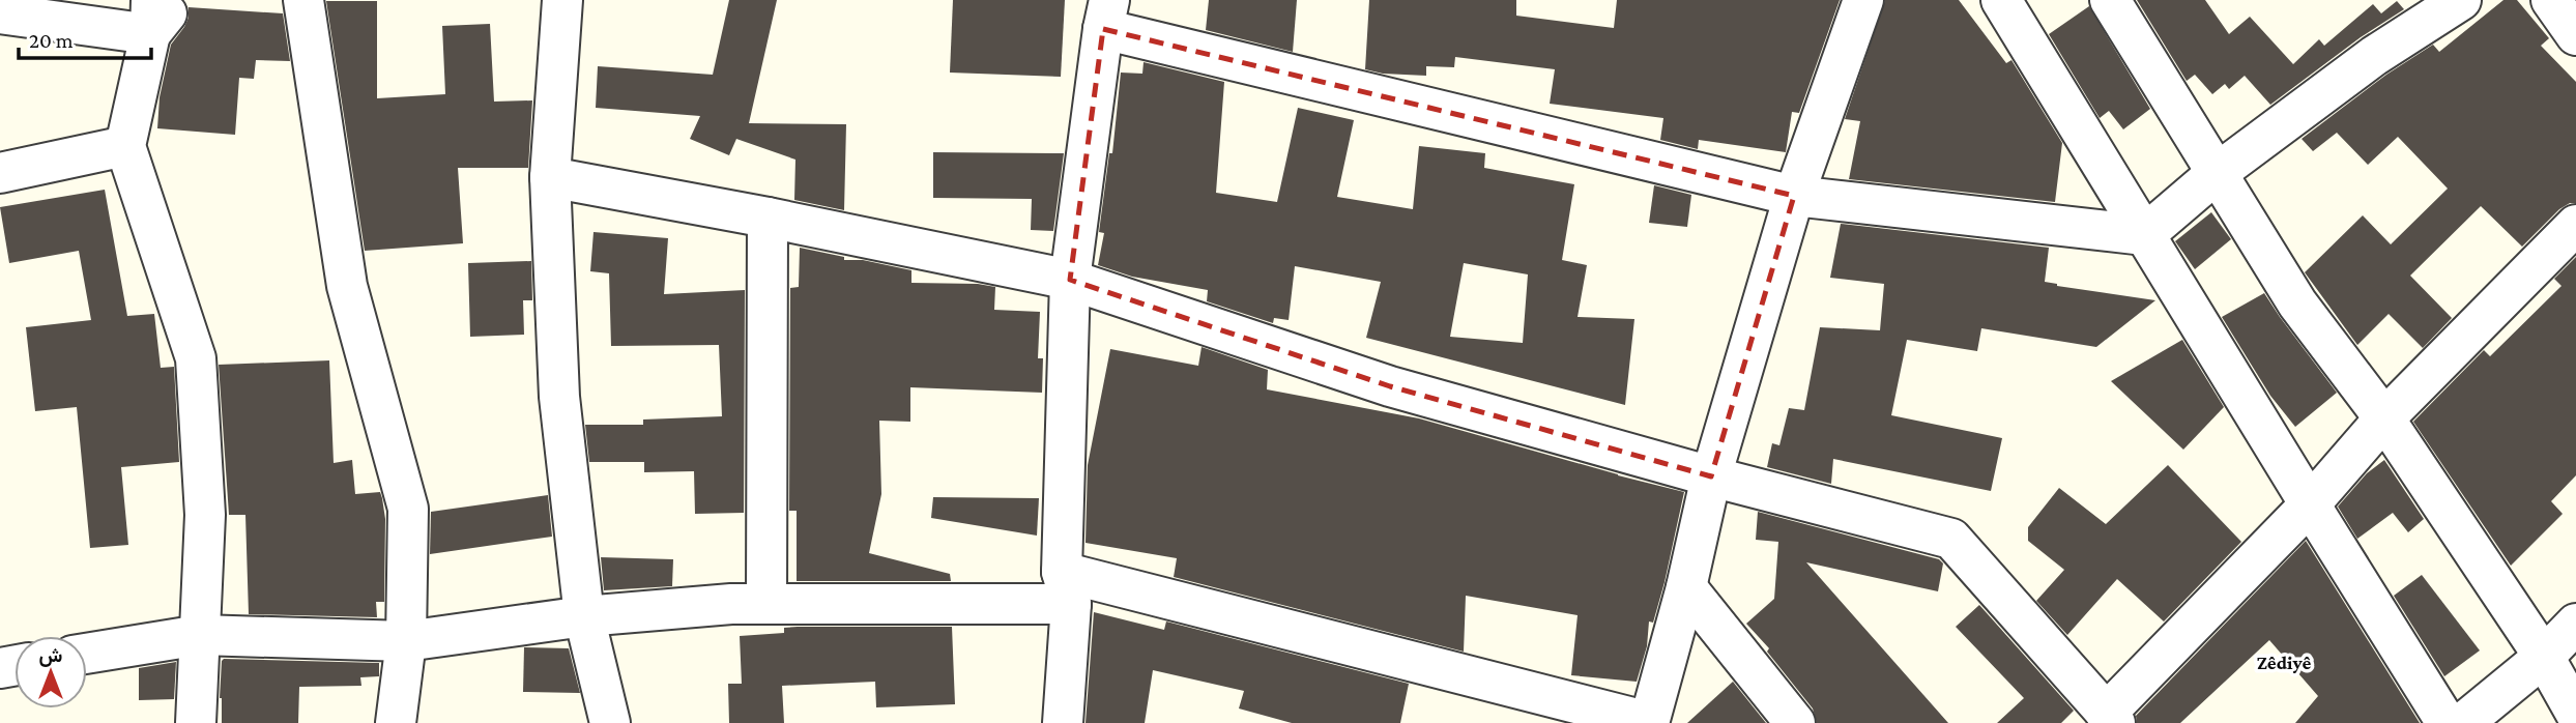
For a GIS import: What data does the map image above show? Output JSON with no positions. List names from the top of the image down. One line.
{"districts":["Zêdiyê"],"scale_bar":"20 m","north":"top"}
